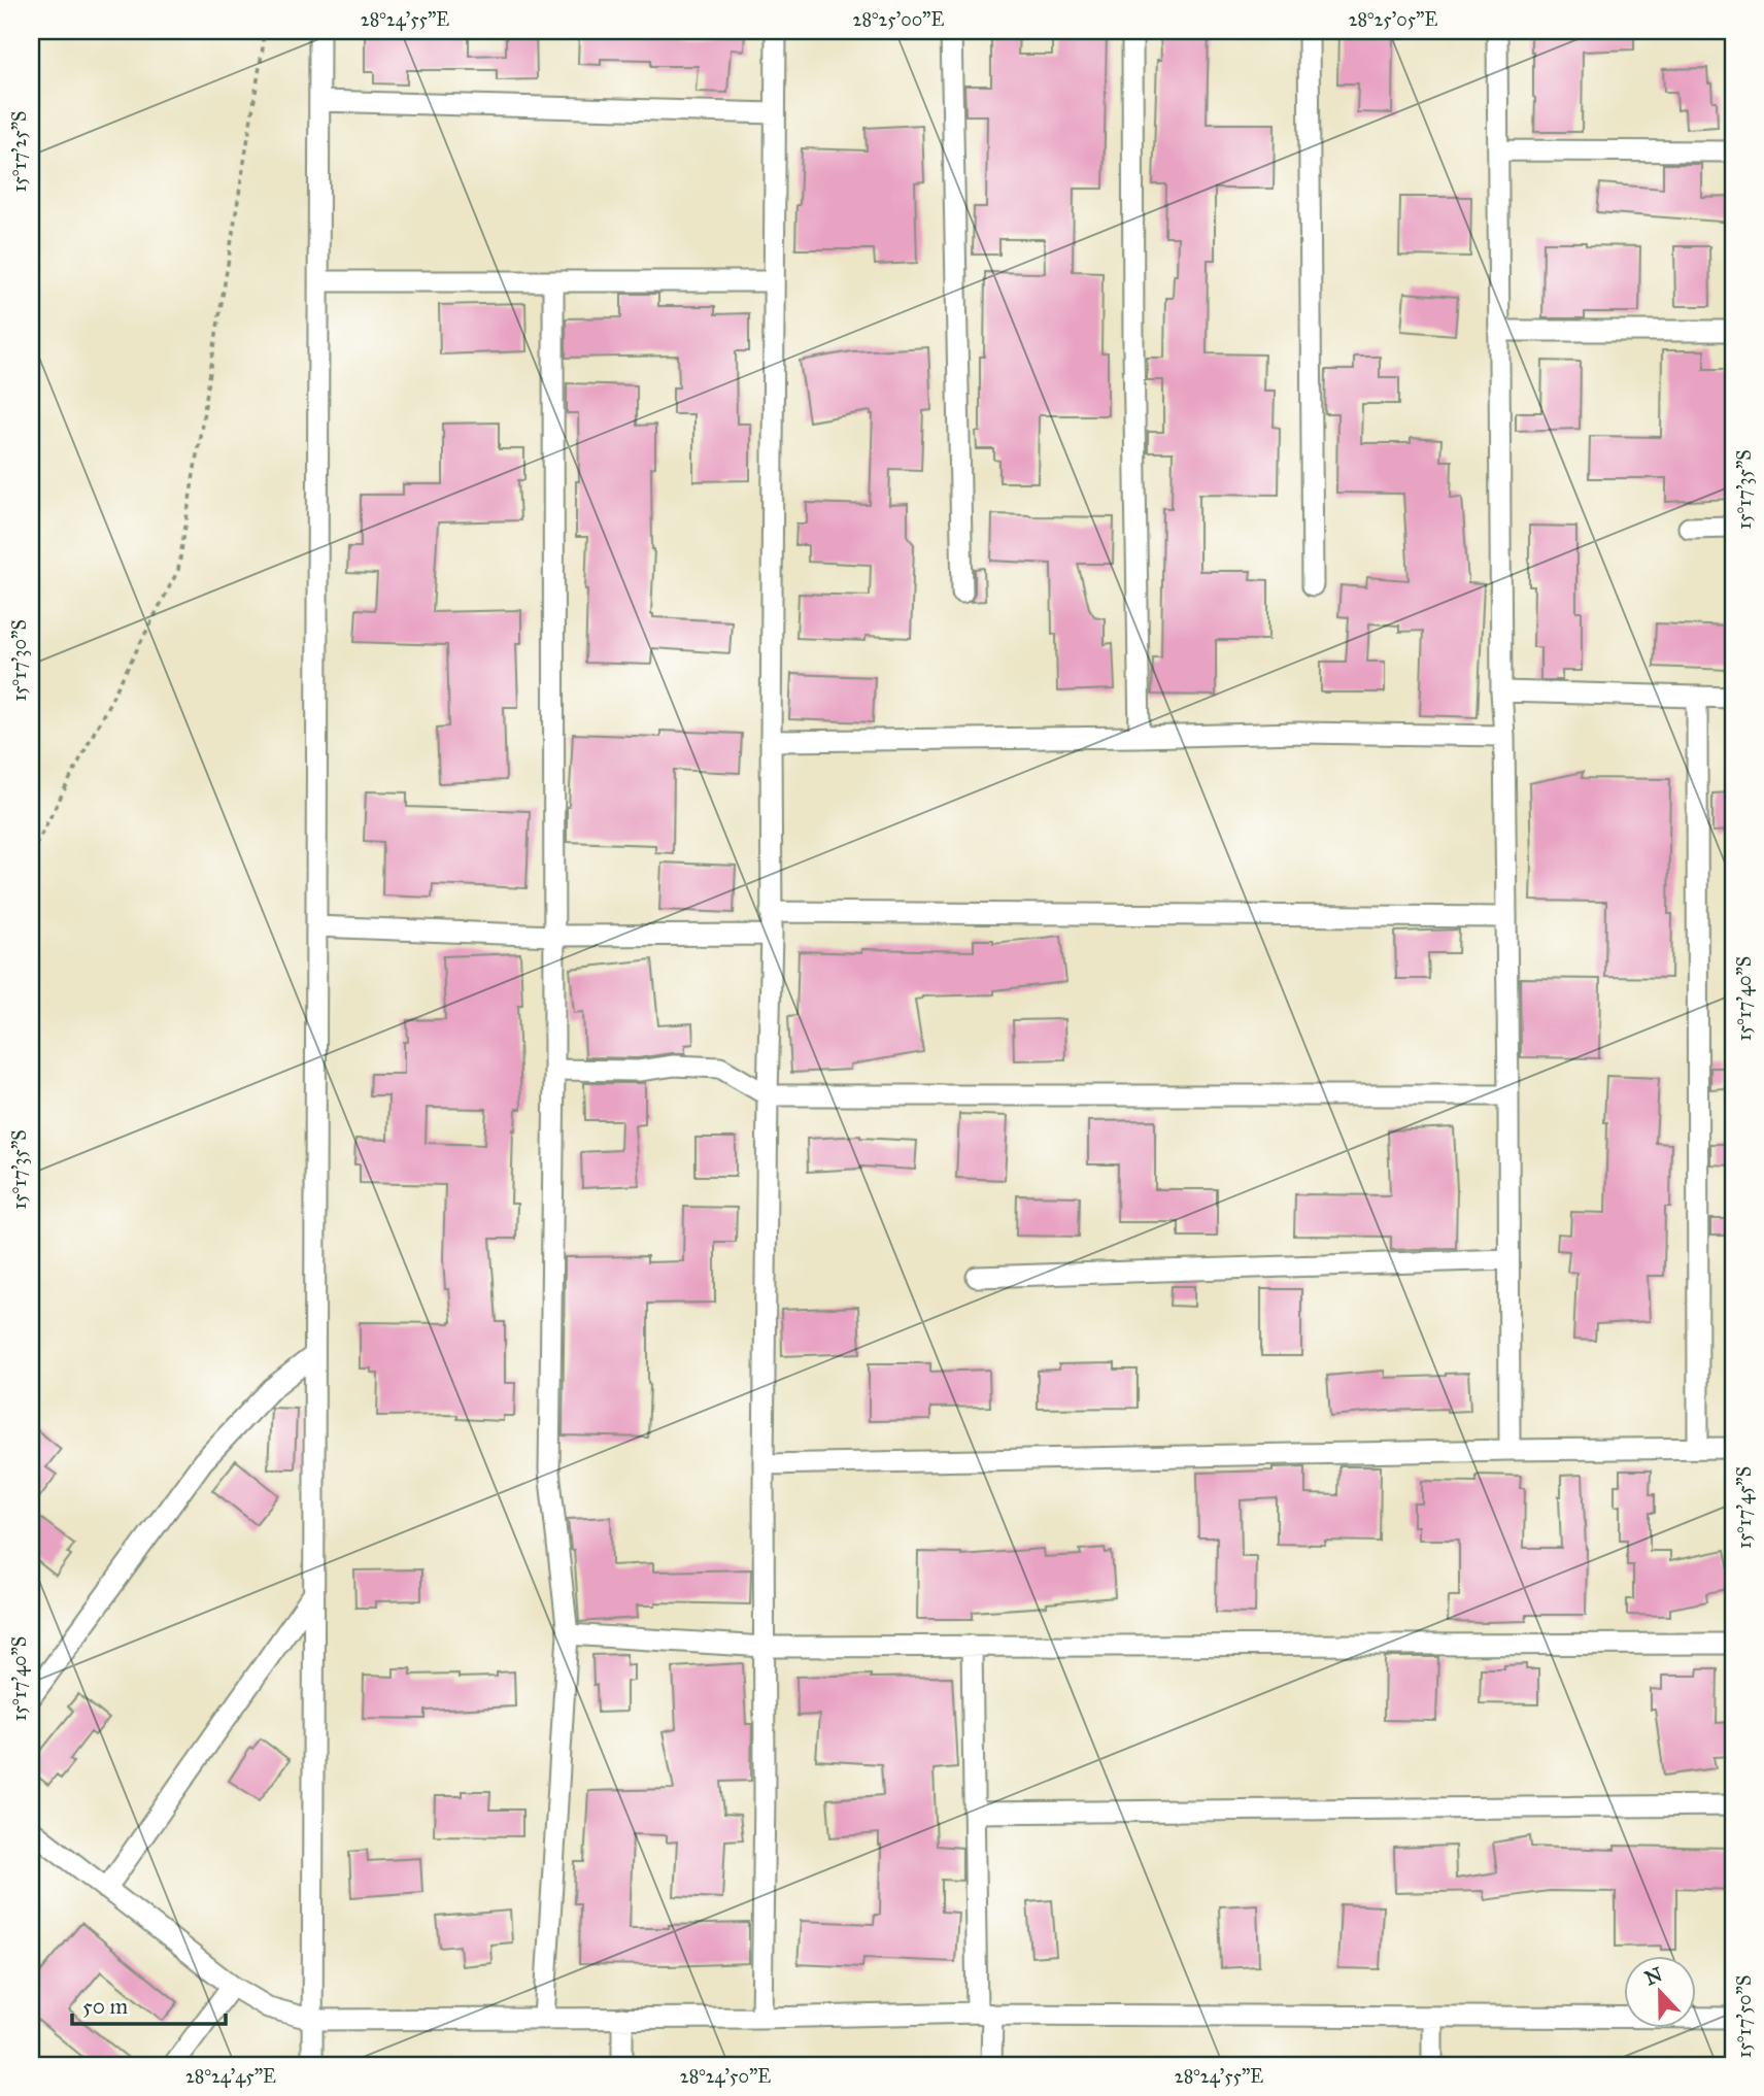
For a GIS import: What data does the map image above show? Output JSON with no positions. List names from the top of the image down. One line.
{"scale_bar":"50 m","north":"top","coordinates":["28°24'55\"E","28°25'00\"E","28°25'05\"E","15°17'25\"S","15°17'35\"S","15°17'30\"S","15°17'40\"S","15°17'45\"S","15°17'50\"S","28°24'45\"E","28°24'50\"E"]}
